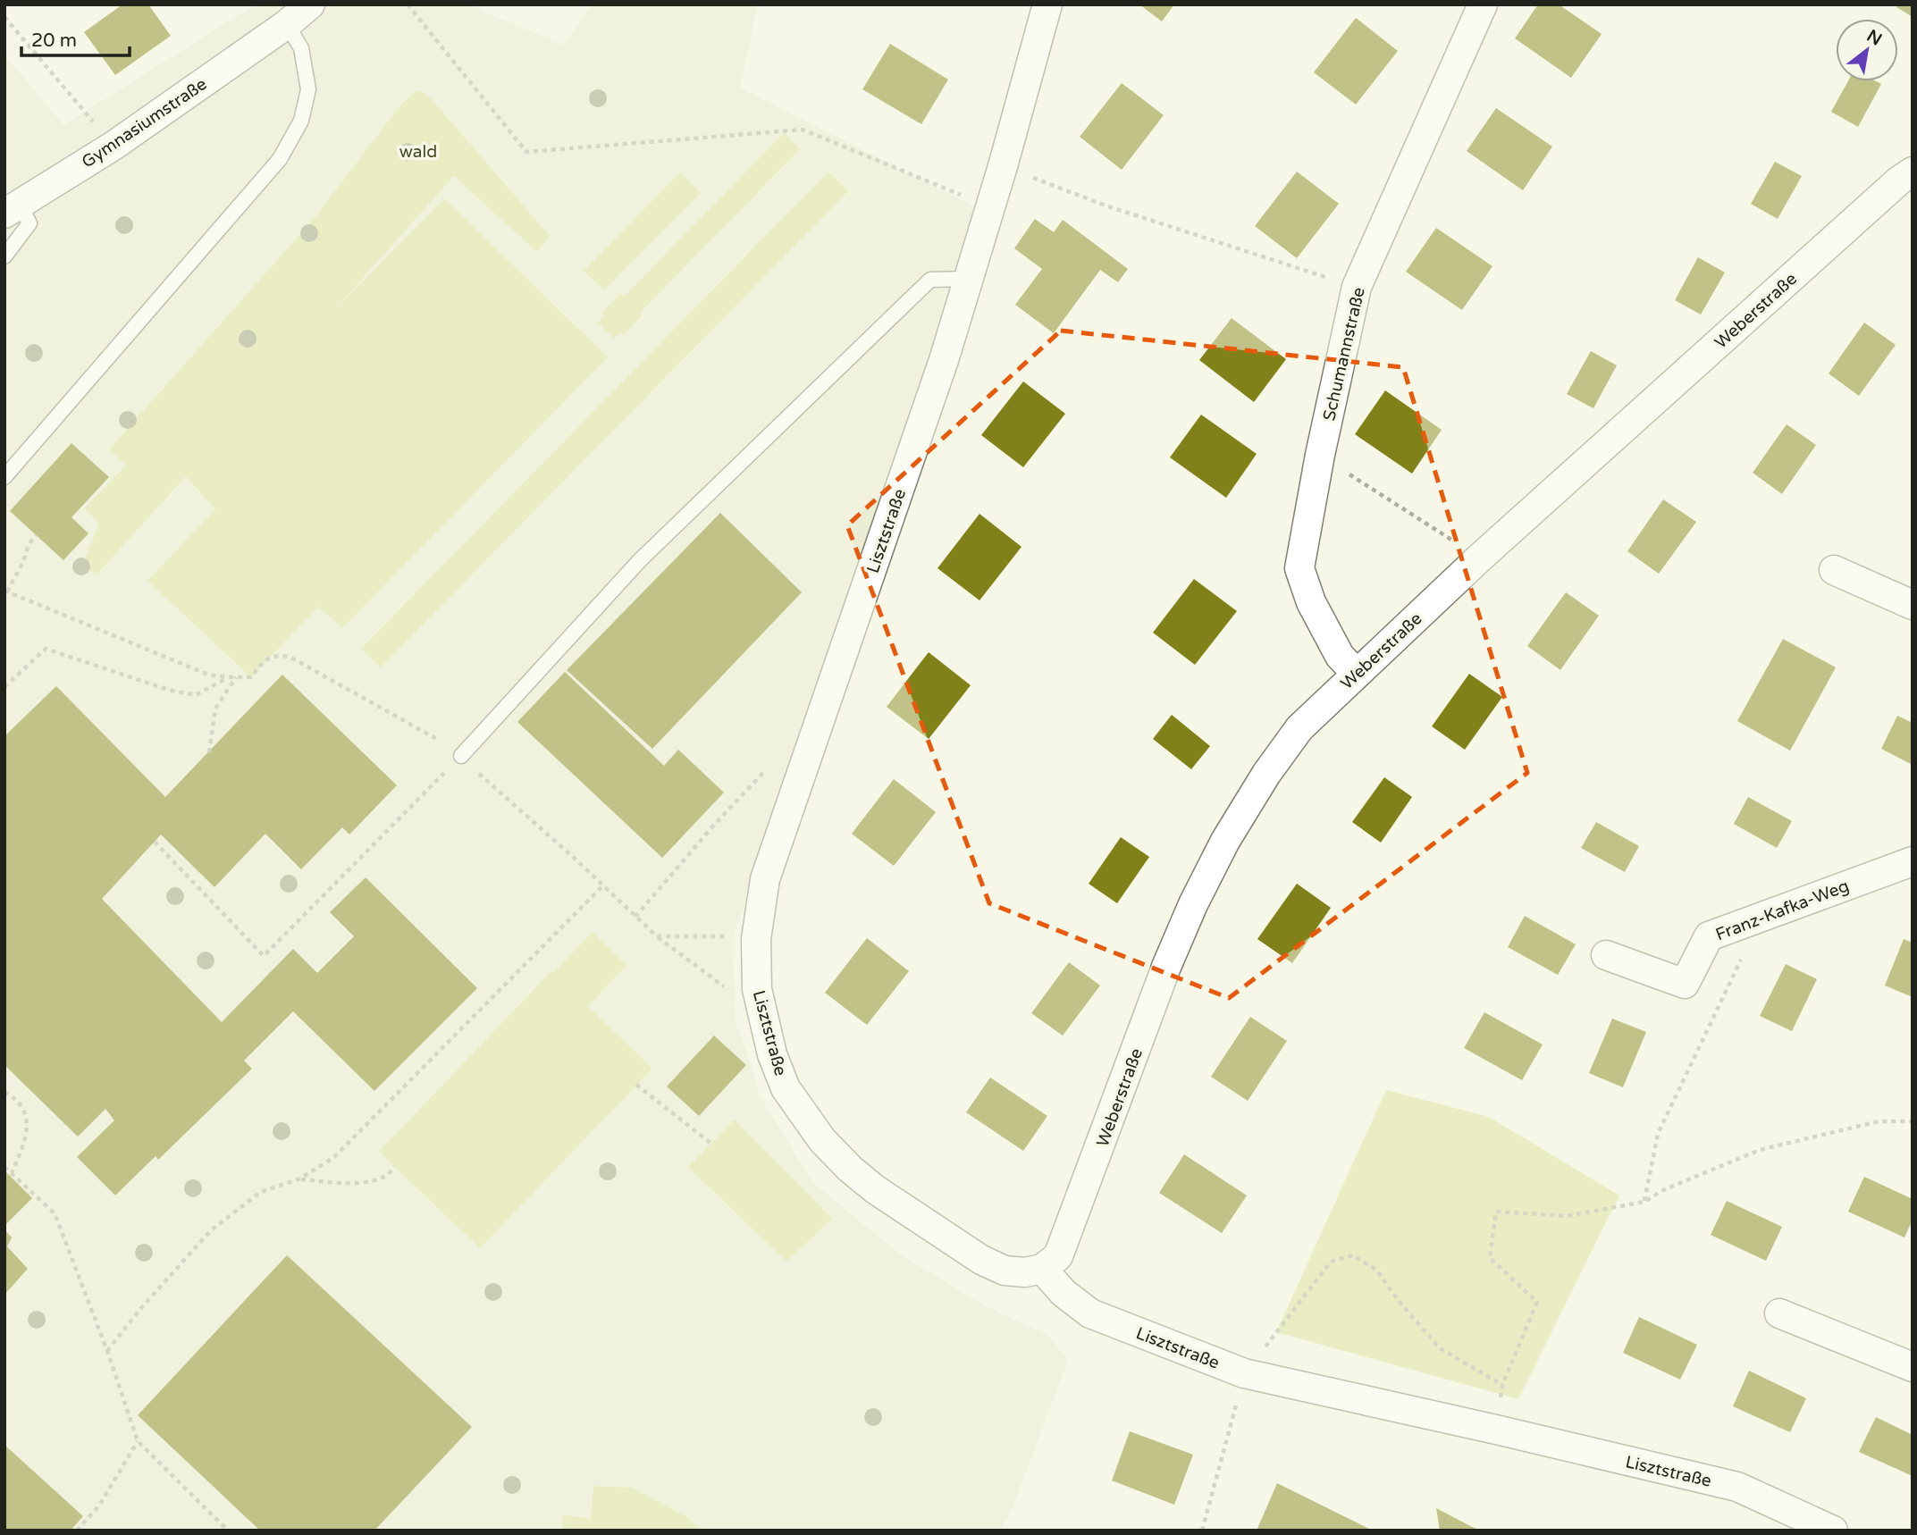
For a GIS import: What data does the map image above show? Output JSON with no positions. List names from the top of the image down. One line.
{"streets":{"street":["Gymnasiumstraße","Weberstraße","Schumannstraße","Lisztstraße","Franz-Kafka-Weg"]},"crossings":[["Weberstraße","Schumannstraße"],["Weberstraße","Lisztstraße"]],"parks":["wald"],"scale_bar":"20 m","north":"top right"}
